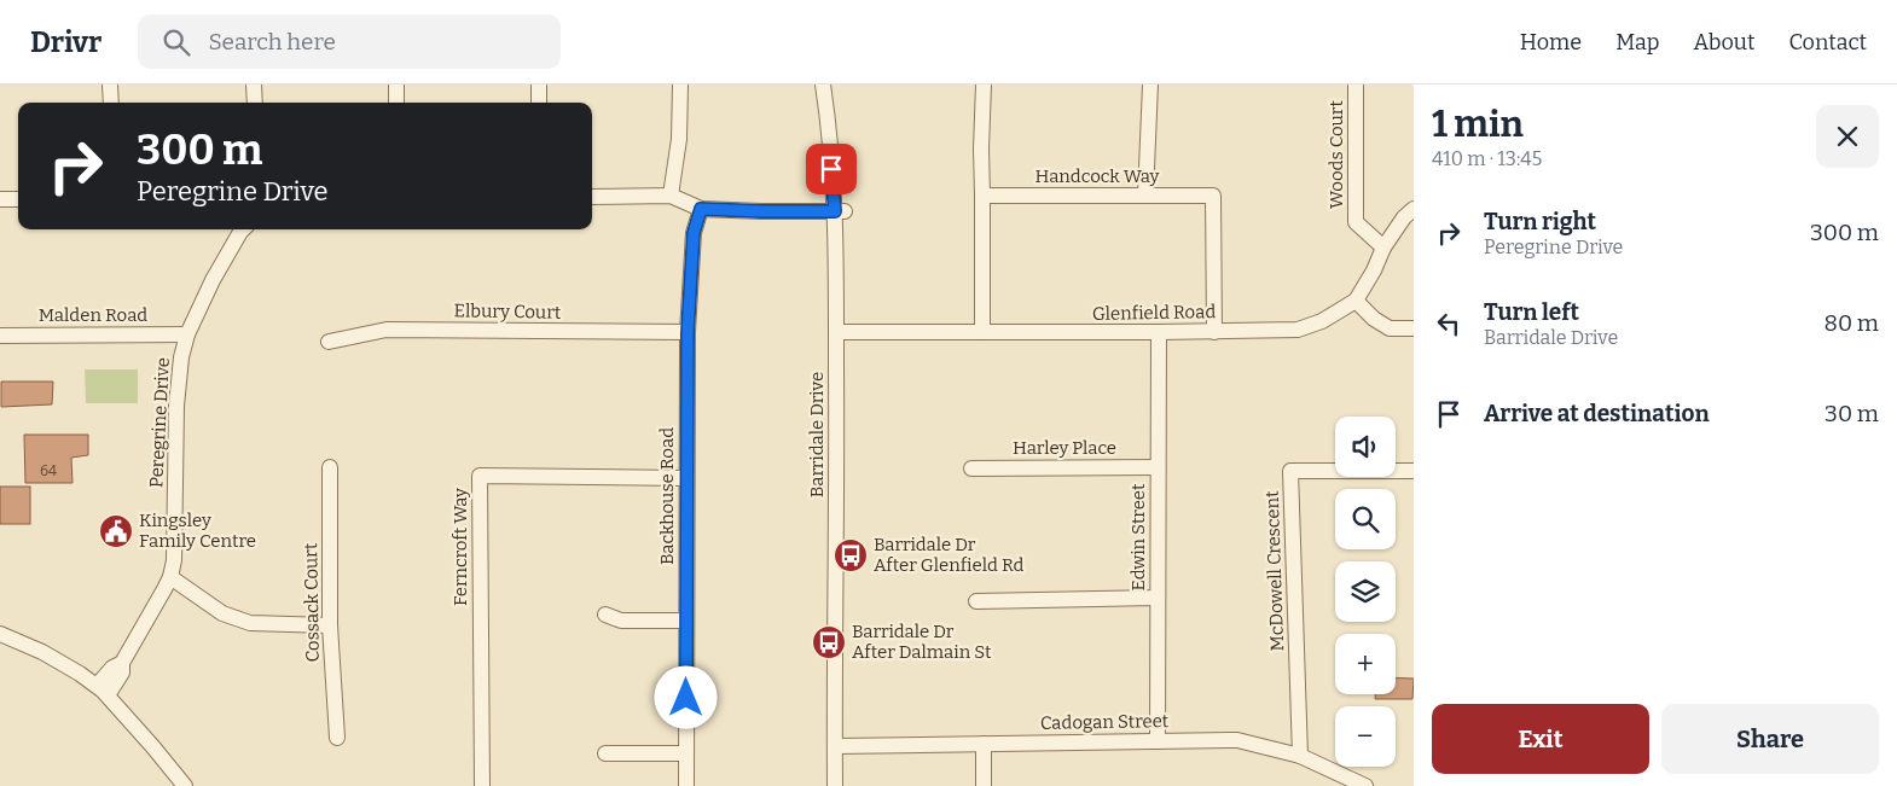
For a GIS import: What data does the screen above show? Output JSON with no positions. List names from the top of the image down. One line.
{"streets":{"street":["Woods Court","Handcock Way","Elbury Court","Glenfield Road","Malden Road","Peregrine Drive","Barridale Drive","Harley Place","Backhouse Road","Edwin Street","Ferncroft Way","McDowell Crescent","Cossack Court","Cadogan Street"]},"crossings":[["Woods Court","Glenfield Road"],["Handcock Way","Glenfield Road"],["Elbury Court","Backhouse Road"],["Glenfield Road","Barridale Drive"],["Glenfield Road","Edwin Street"],["Malden Road","Peregrine Drive"],["Barridale Drive","Cadogan Street"],["Harley Place","Edwin Street"],["Backhouse Road","Ferncroft Way"],["Edwin Street","Cadogan Street"],["McDowell Crescent","Cadogan Street"]],"places":{"public building":["Kingsley Family Centre"],"bus stop":["Barridale Dr After Glenfield Rd","Barridale Dr After Dalmain St"]},"house_numbers":["64"],"page":{"header":"Drivr","search":"Search here","nav":["Home","Map","About","Contact"],"heading":["1 min","410 m · 13:45"],"turn":["300 m","Peregrine Drive"],"list":[{"name":"Turn right","note":"Peregrine Drive","value":"300 m"},{"name":"Turn left","note":"Barridale Drive","value":"80 m"},{"name":"Arrive at destination","value":"30 m"}],"map_buttons":["+","−"],"buttons":["Exit","Share"]}}
